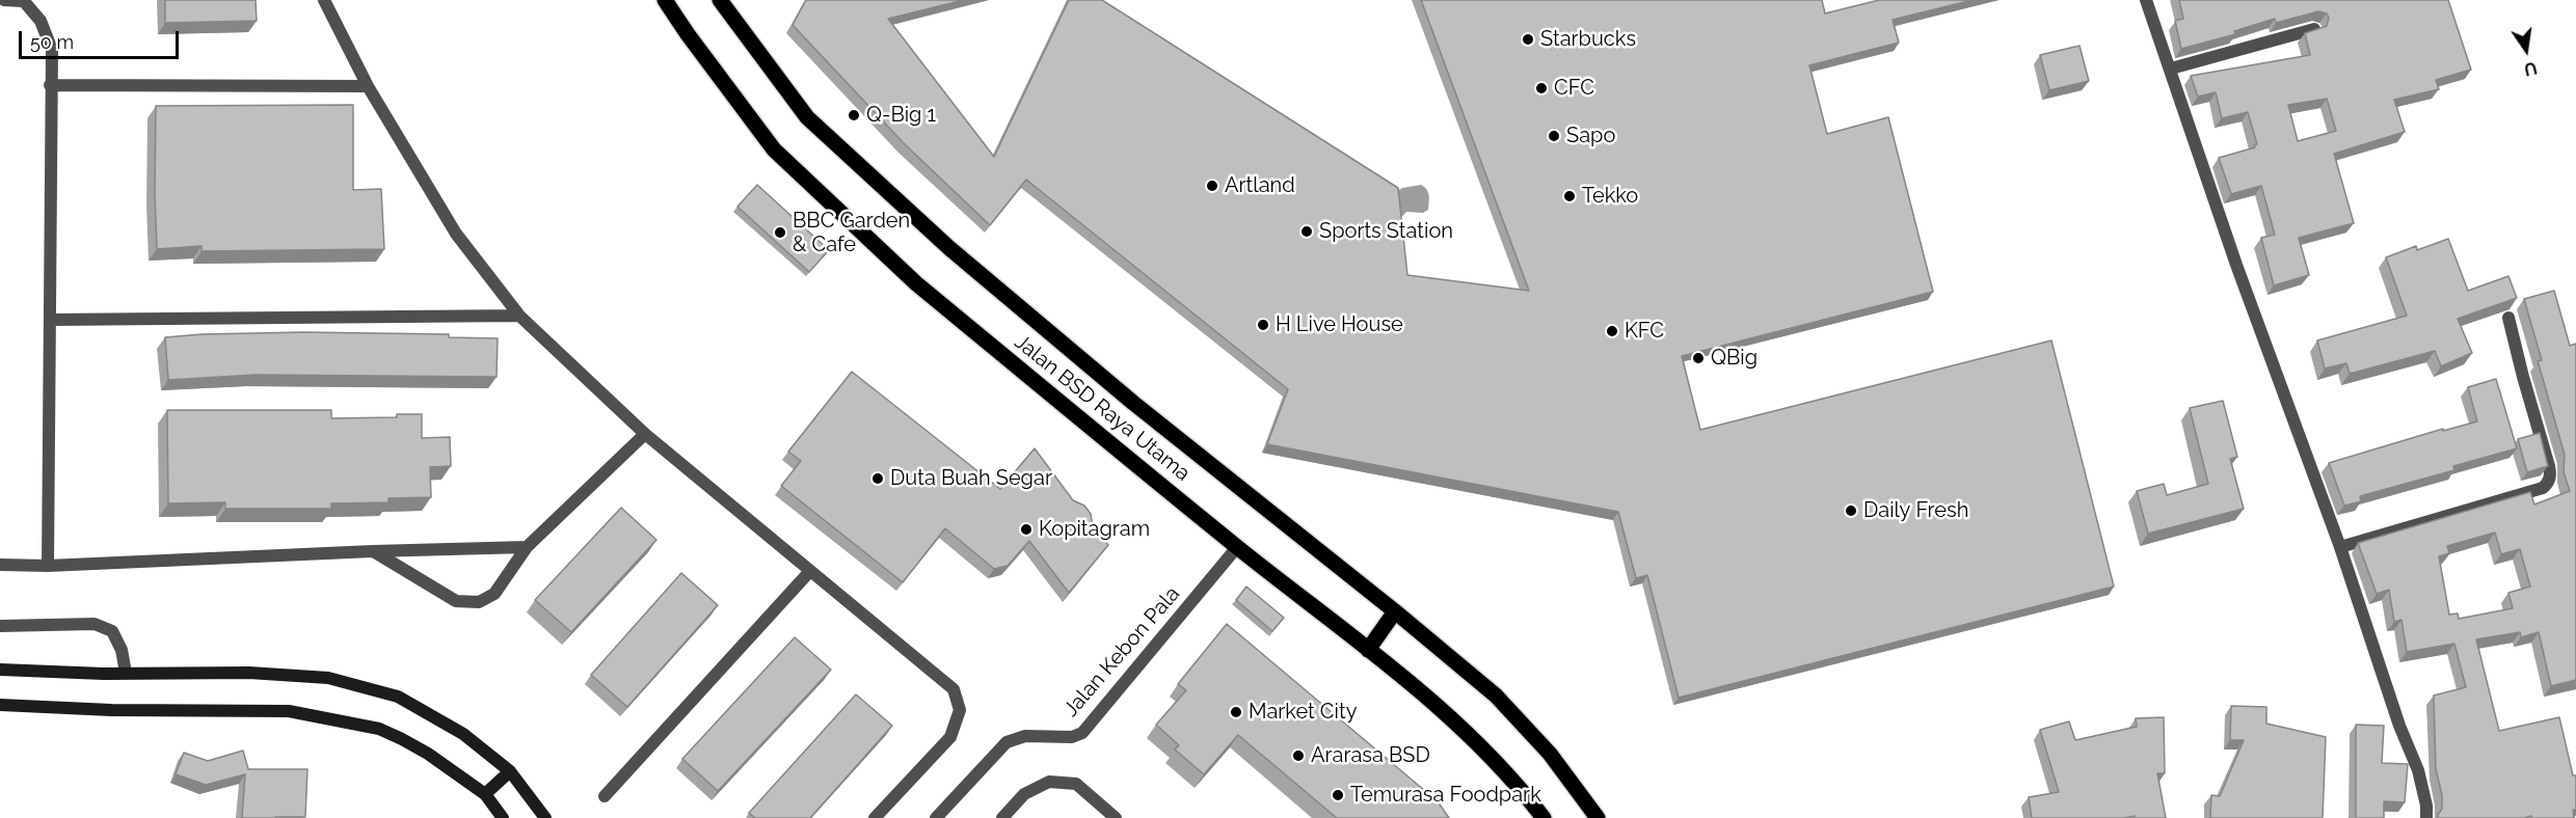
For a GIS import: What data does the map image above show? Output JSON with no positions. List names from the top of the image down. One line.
{"streets":{"main road":["Jalan BSD Raya Utama"],"street":["Jalan Kebon Pala"]},"crossings":[["Jalan BSD Raya Utama","Jalan Kebon Pala"]],"places":["Starbucks","CFC","Q-Big 1","Sapo","Artland","Tekko","Sports Station","BBC Garden & Cafe","H Live House","KFC","QBig","Duta Buah Segar","Daily Fresh","Kopitagram","Market City","Ararasa BSD","Temurasa Foodpark"],"scale_bar":"50 m","north":"bottom"}
